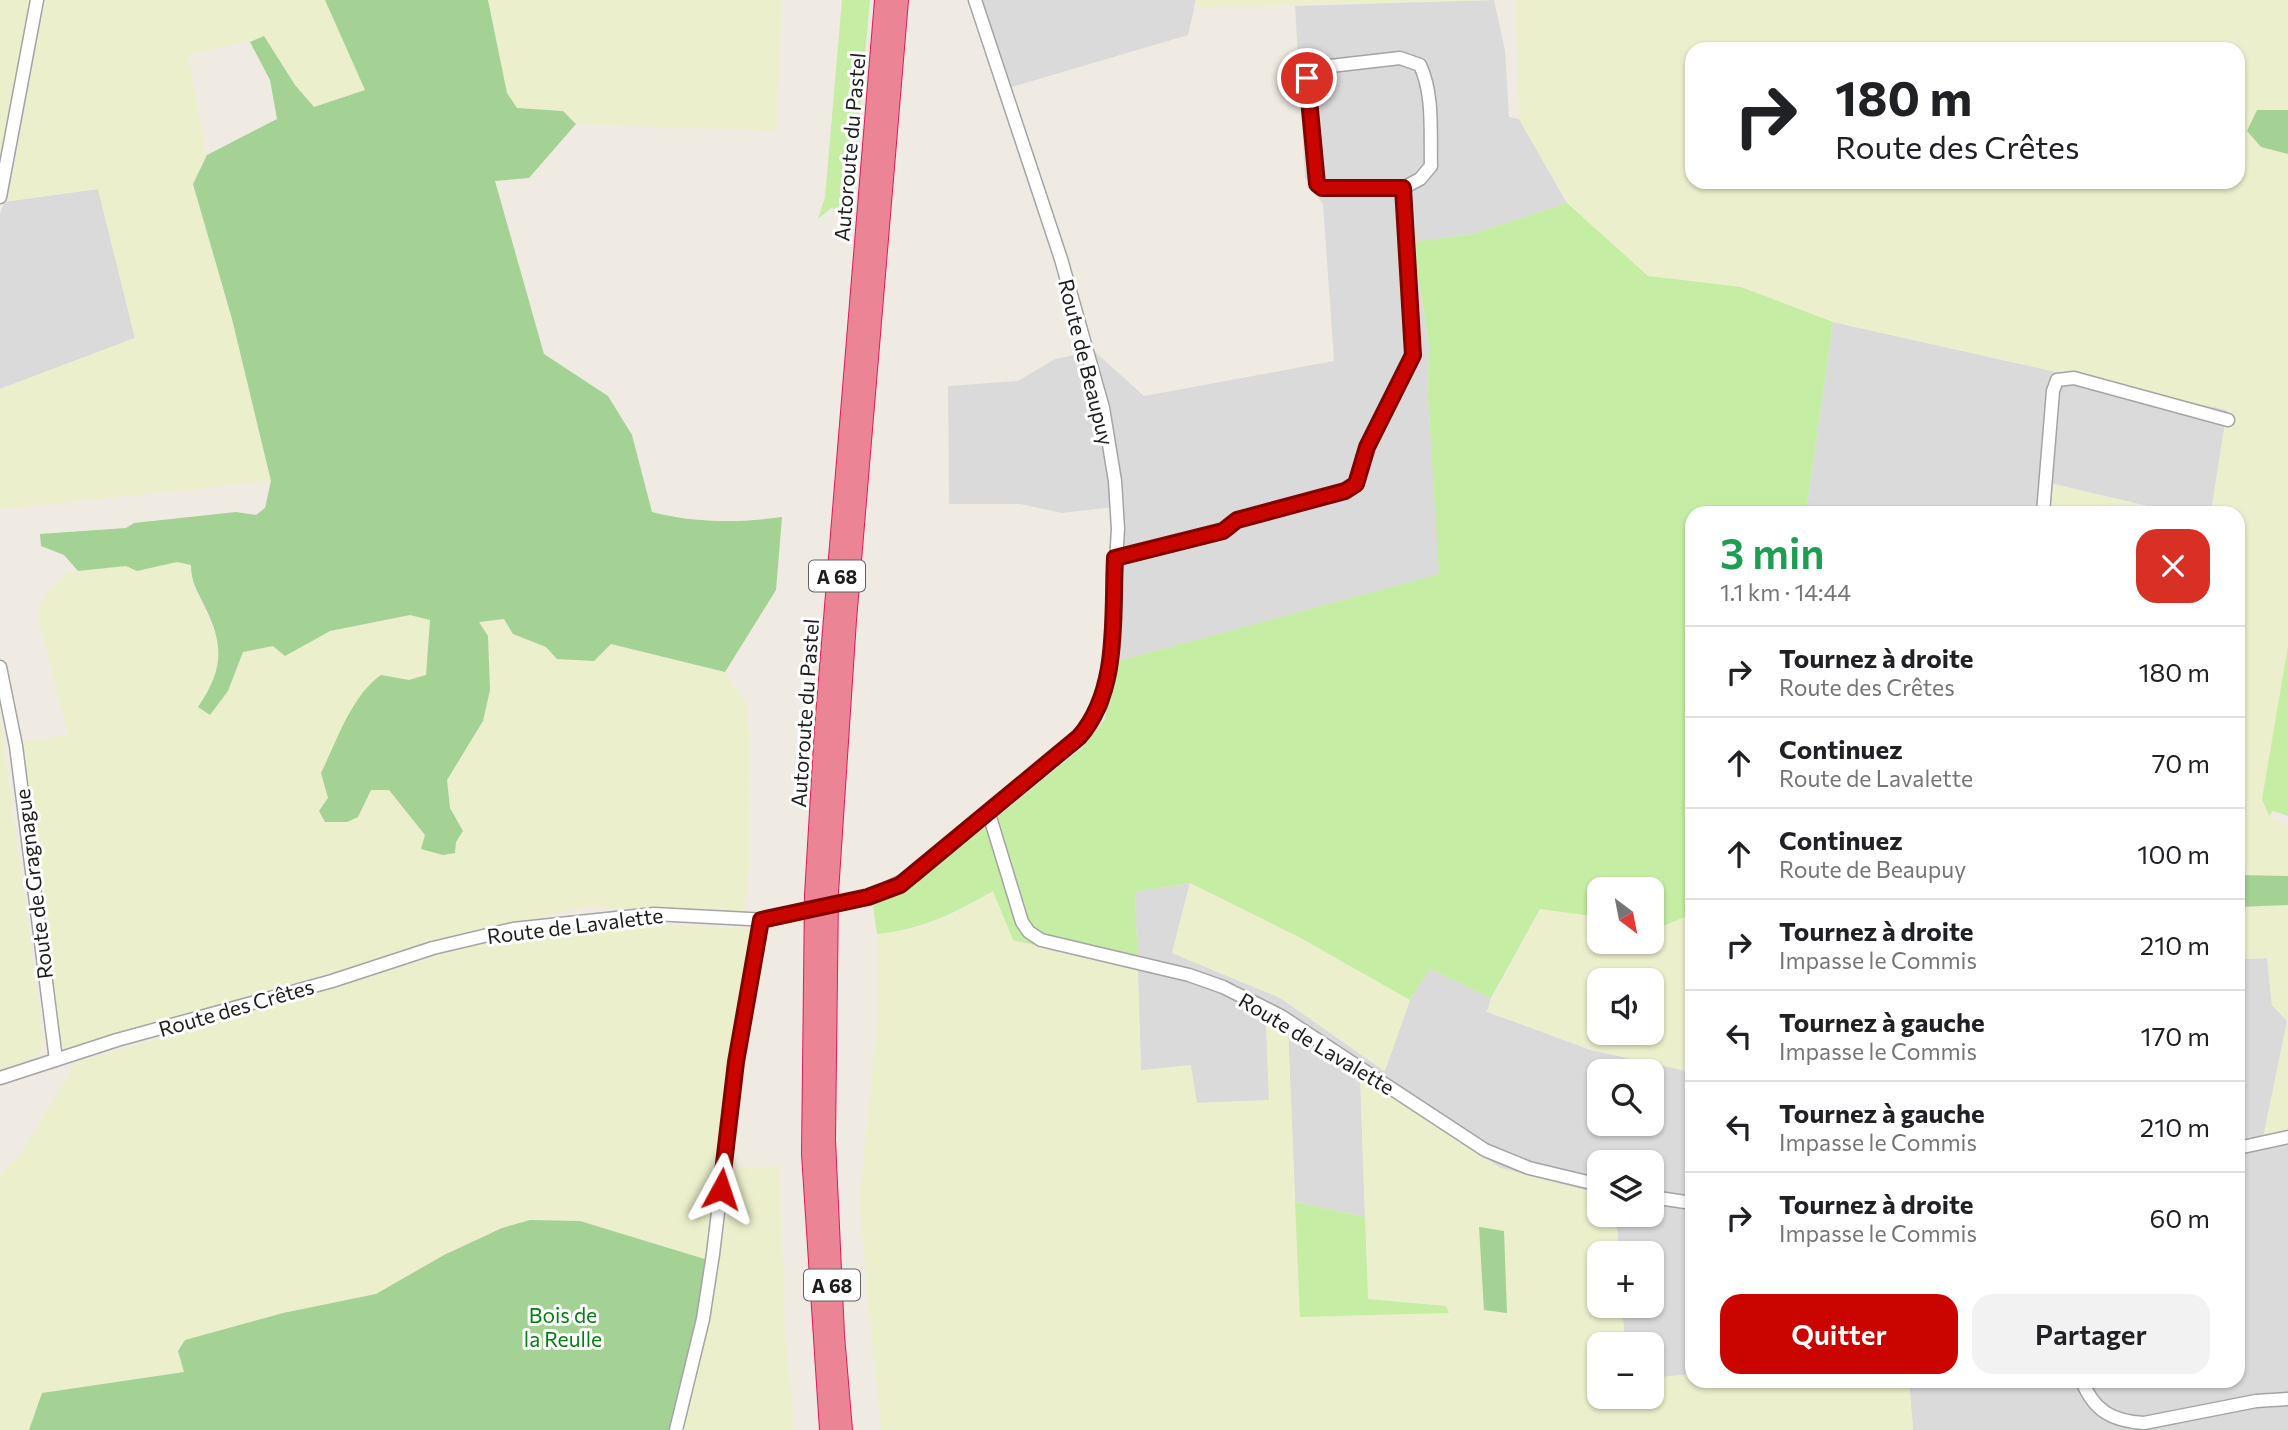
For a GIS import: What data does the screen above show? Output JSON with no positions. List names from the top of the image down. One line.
{"streets":{"highway":["Autoroute du Pastel","A 68"],"street":["Route de Beaupuy","Route de Gragnague","Route de Lavalette","Route des Crêtes"]},"crossings":[["Route de Beaupuy","Route de Lavalette"],["Route de Gragnague","Route des Crêtes"],["Route de Lavalette","Route des Crêtes"]],"parks":["Bois de la Reulle"],"north":"bottom right","page":{"turn":["180 m","Route des Crêtes"],"heading":["3 min","1.1 km · 14:44"],"list":[{"name":"Tournez à droite","note":"Route des Crêtes","value":"180 m"},{"name":"Continuez","note":"Route de Lavalette","value":"70 m"},{"name":"Continuez","note":"Route de Beaupuy","value":"100 m"},{"name":"Tournez à droite","note":"Impasse le Commis","value":"210 m"},{"name":"Tournez à gauche","note":"Impasse le Commis","value":"170 m"},{"name":"Tournez à gauche","note":"Impasse le Commis","value":"210 m"},{"name":"Tournez à droite","note":"Impasse le Commis","value":"60 m"}],"map_buttons":["+","−"],"buttons":["Quitter","Partager"]}}
